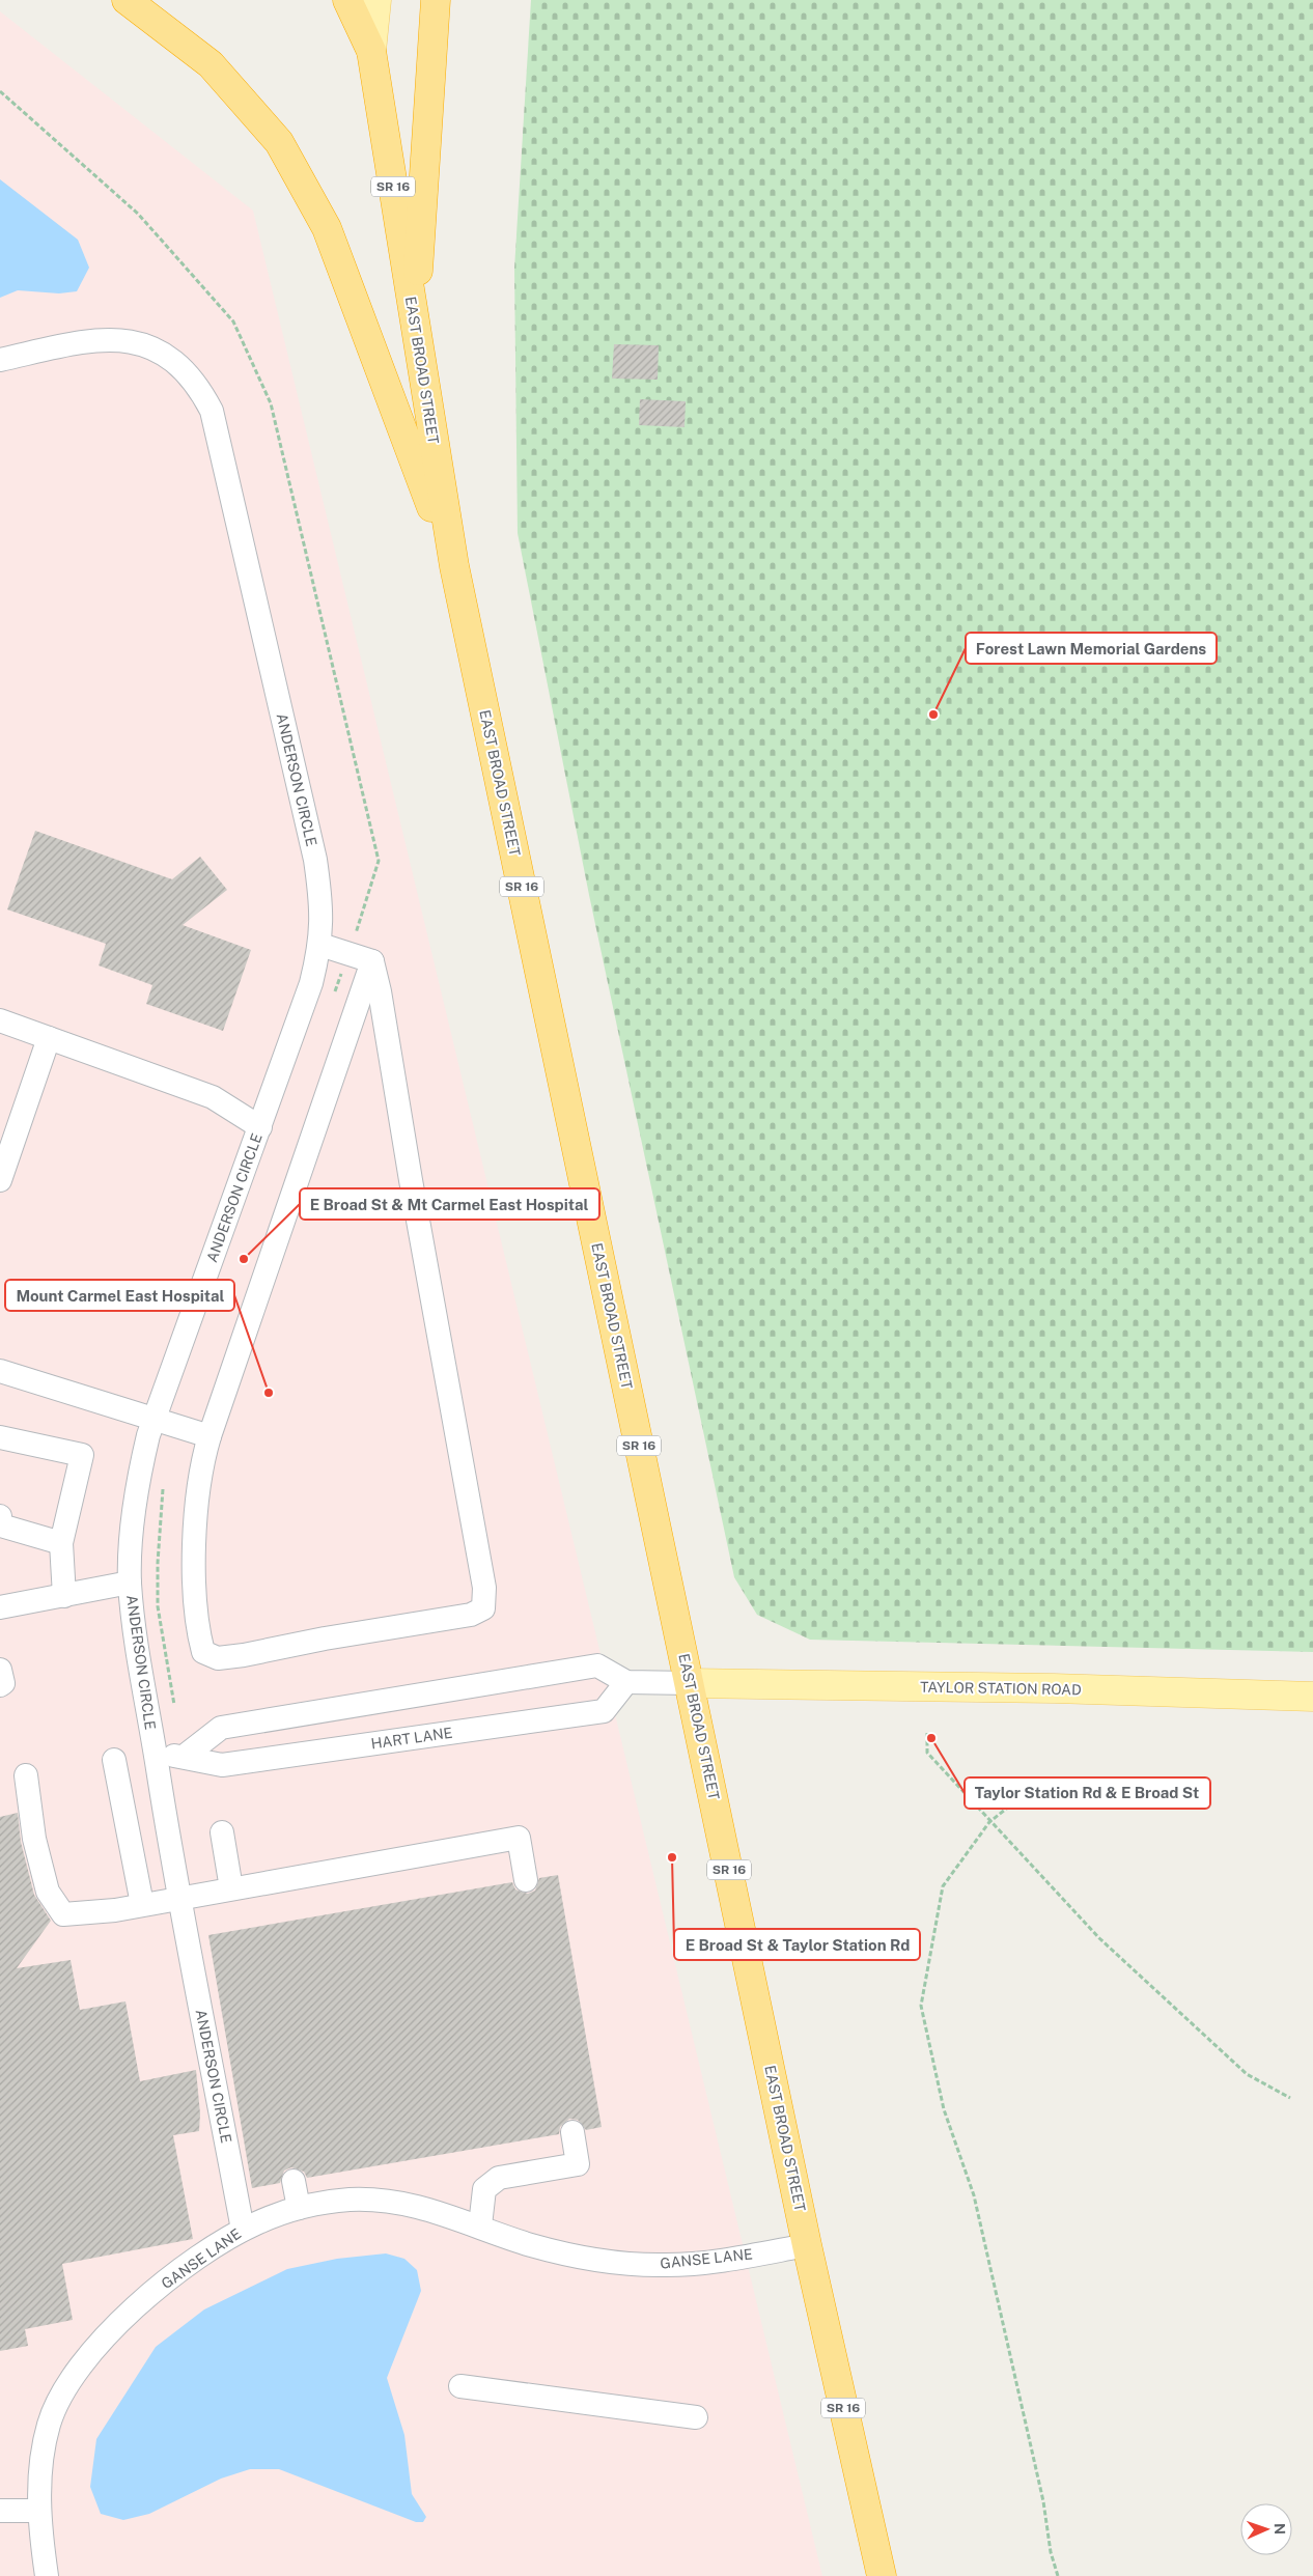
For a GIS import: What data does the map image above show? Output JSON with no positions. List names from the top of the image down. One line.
{"streets":{"highway":["SR 16","EAST BROAD STREET"],"main road":["TAYLOR STATION ROAD"],"street":["ANDERSON CIRCLE","HART LANE","GANSE LANE"]},"crossings":[["EAST BROAD STREET","TAYLOR STATION ROAD"],["EAST BROAD STREET","GANSE LANE"],["ANDERSON CIRCLE","HART LANE"],["ANDERSON CIRCLE","GANSE LANE"]],"places":["Forest Lawn Memorial Gardens","E Broad St & Mt Carmel East Hospital","Mount Carmel East Hospital","Taylor Station Rd & E Broad St","E Broad St & Taylor Station Rd"],"north":"right"}
